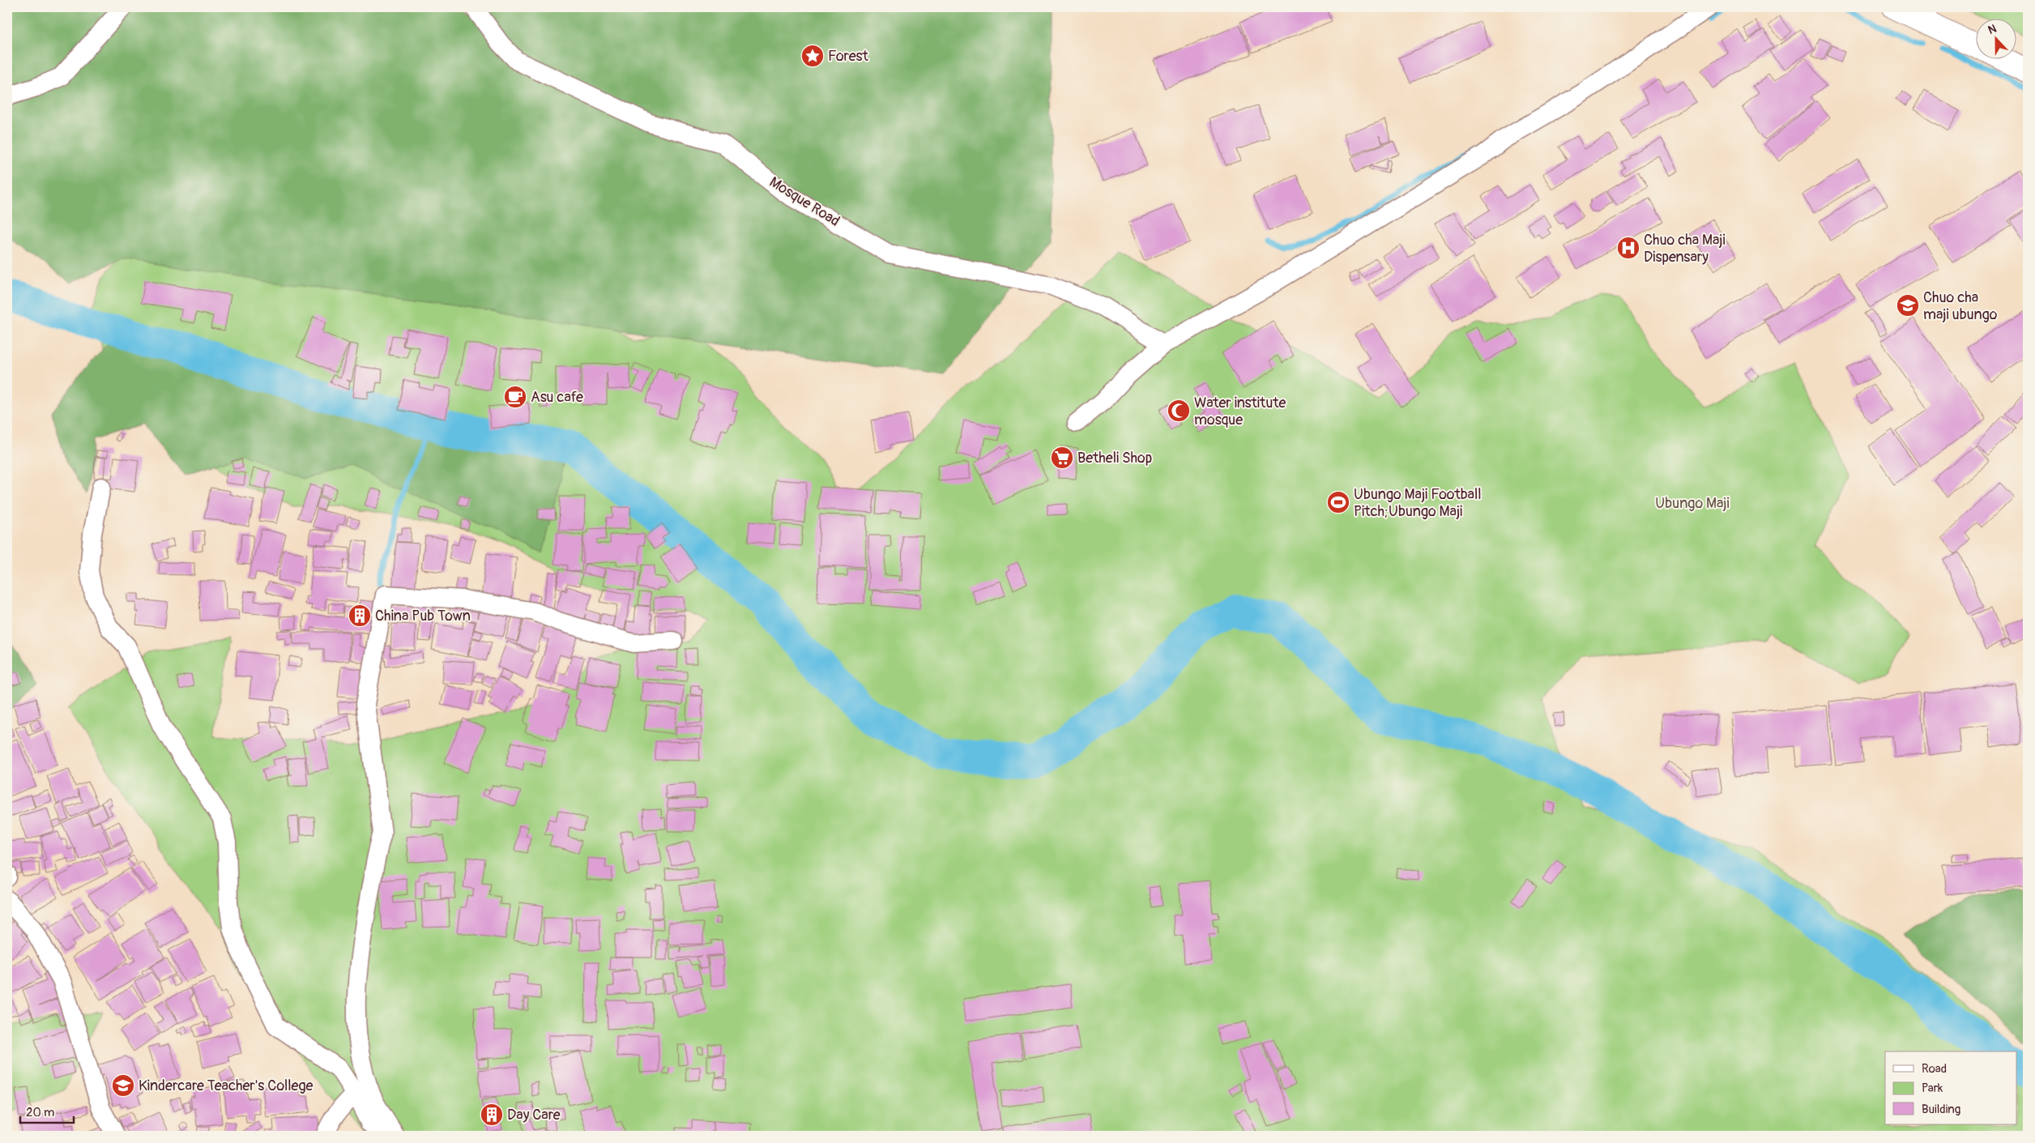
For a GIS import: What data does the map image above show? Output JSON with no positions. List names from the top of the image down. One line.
{"streets":{"street":["Mosque Road"]},"parks":["Ubungo Maji"],"places":{"place":["Forest"],"hospital":["Chuo cha Maji Dispensary"],"school or university":["Chuo cha maji ubungo","Kindercare Teacher's College"],"cafe":["Asu cafe"],"mosque":["Water institute mosque"],"supermarket":["Betheli Shop"],"sports":["Ubungo Maji Football Pitch;Ubungo Maji"],"building":["China Pub Town","Day Care"]},"legend":["Road","Park","Building"],"scale_bar":"20 m","north":"top"}
